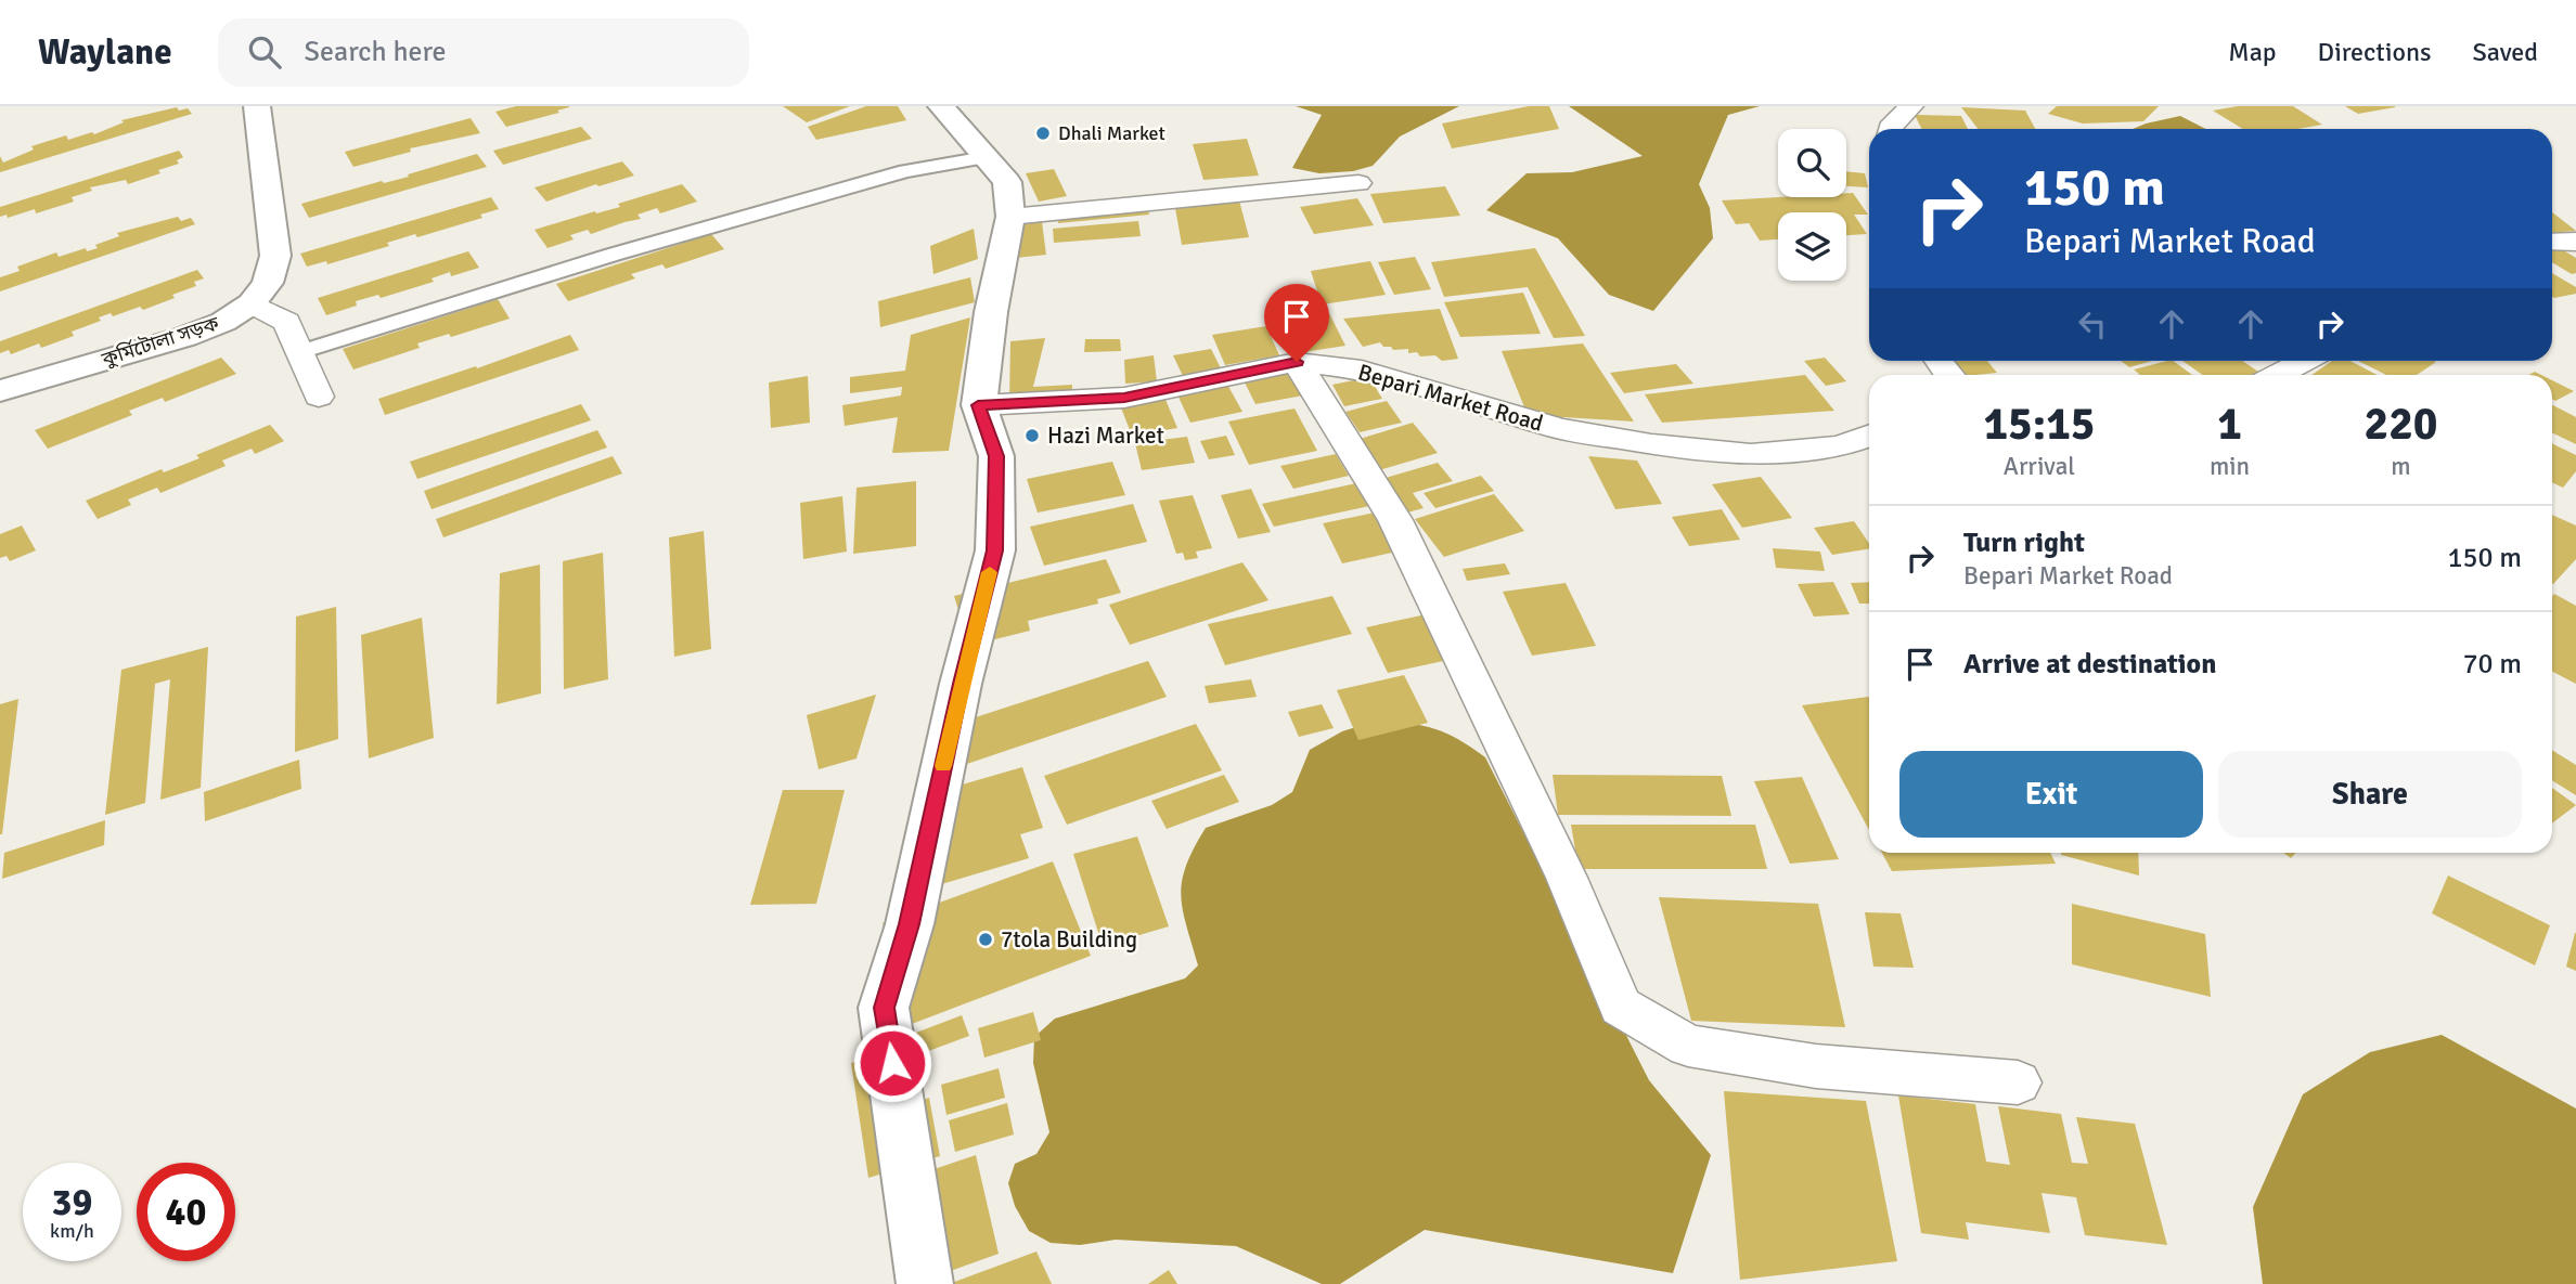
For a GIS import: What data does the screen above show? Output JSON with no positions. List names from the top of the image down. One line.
{"streets":{"street":["কুর্মিটোলা সড়ক","Bepari Market Road"]},"places":["Dhali Market","Hazi Market","7tola Building"],"page":{"header":"Waylane","search":"Search here","nav":["Map","Directions","Saved"],"turn":["150 m","Bepari Market Road"],"eta":["15:15","Arrival","1","min","220","m"],"list":[{"name":"Turn right","note":"Bepari Market Road","value":"150 m"},{"name":"Arrive at destination","value":"70 m"}],"buttons":["Exit","Share"],"speed":"39 km/h","limit":"40"}}
